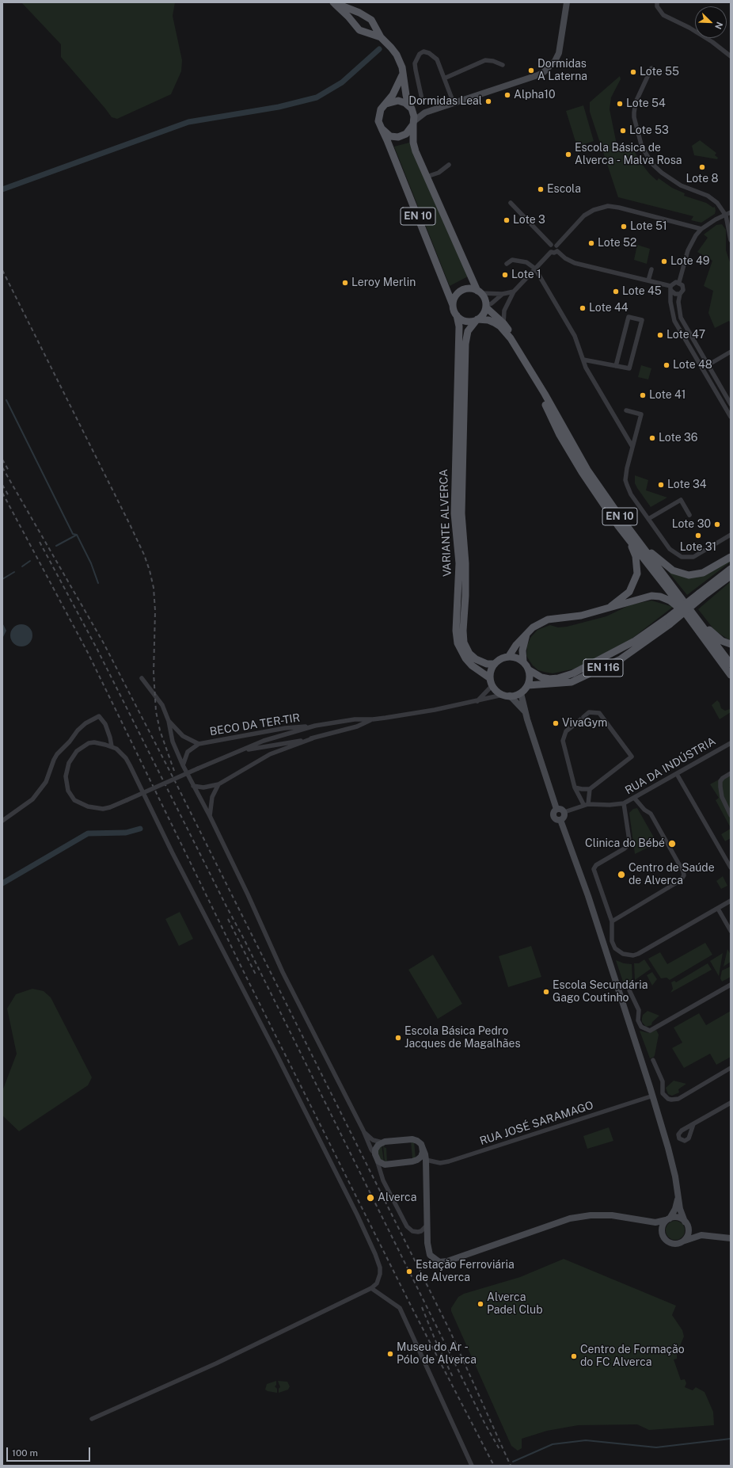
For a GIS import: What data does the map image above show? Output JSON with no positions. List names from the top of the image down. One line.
{"streets":{"main road":["EN 10","VARIANTE ALVERCA","EN 116"],"street":["BECO DA TER-TIR","RUA DA INDÚSTRIA","RUA JOSÉ SARAMAGO"]},"crossings":[["EN 10","VARIANTE ALVERCA"],["VARIANTE ALVERCA","EN 116"]],"places":["Dormidas A Laterna","Lote 55","Alpha10","Dormidas Leal","Lote 54","Lote 53","Escola Básica de Alverca - Malva Rosa","Lote 8","Escola","Lote 3","Lote 51","Lote 52","Lote 49","Lote 1","Leroy Merlin","Lote 45","Lote 44","Lote 47","Lote 48","Lote 41","Lote 36","Lote 34","Lote 30","Lote 31","VivaGym","Clinica do Bébé","Centro de Saúde de Alverca","Escola Secundária Gago Coutinho","Escola Básica Pedro Jacques de Magalhães","Alverca","Estação Ferroviária de Alverca","Alverca Padel Club","Museu do Ar - Pólo de Alverca","Centro de Formação do FC Alverca"],"scale_bar":"100 m","north":"bottom right"}
